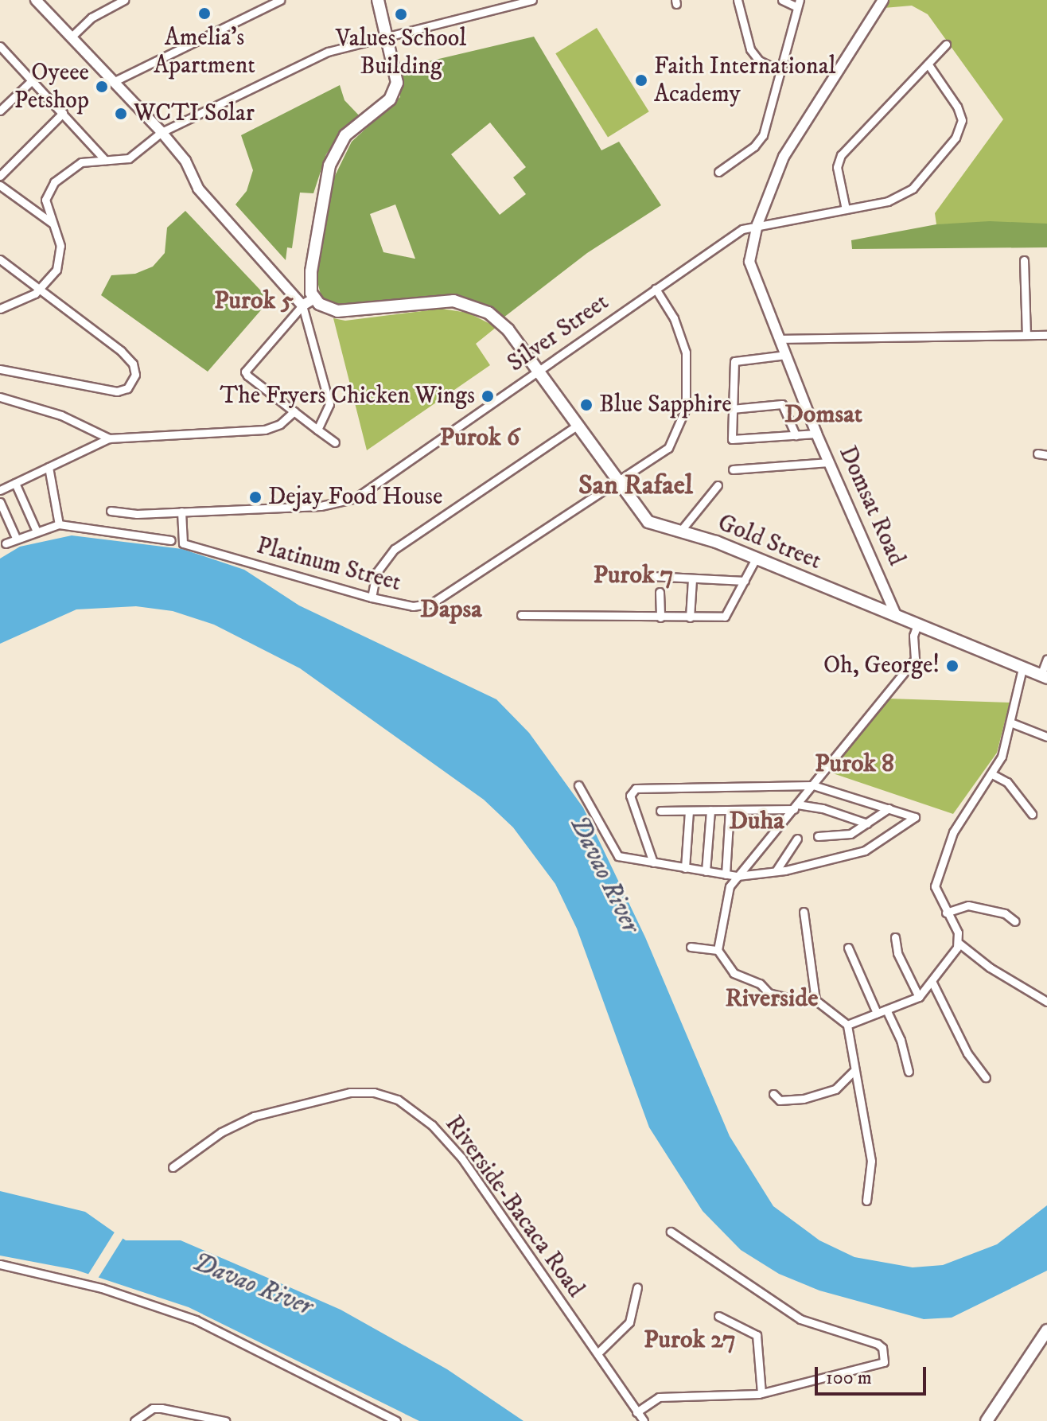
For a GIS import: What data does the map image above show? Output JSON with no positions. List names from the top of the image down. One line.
{"streets":{"main road":["Gold Street"],"street":["Silver Street","Domsat Road","Platinum Street","Riverside-Bacaca Road"]},"crossings":[["Silver Street","Domsat Road"],["Silver Street","Gold Street"],["Silver Street","Platinum Street"],["Domsat Road","Gold Street"],["Gold Street","Platinum Street"]],"districts":["Purok 5","Domsat","Purok 6","San Rafael","Purok 7","Dapsa","Purok 8","Duha","Riverside","Purok 27"],"water":["Davao River"],"places":["Amelia's Apartment","Values School Building","Faith International Academy","Oyeee Petshop","WCTI Solar","The Fryers Chicken Wings","Blue Sapphire","Dejay Food House","Oh, George!"],"scale_bar":"100 m"}
